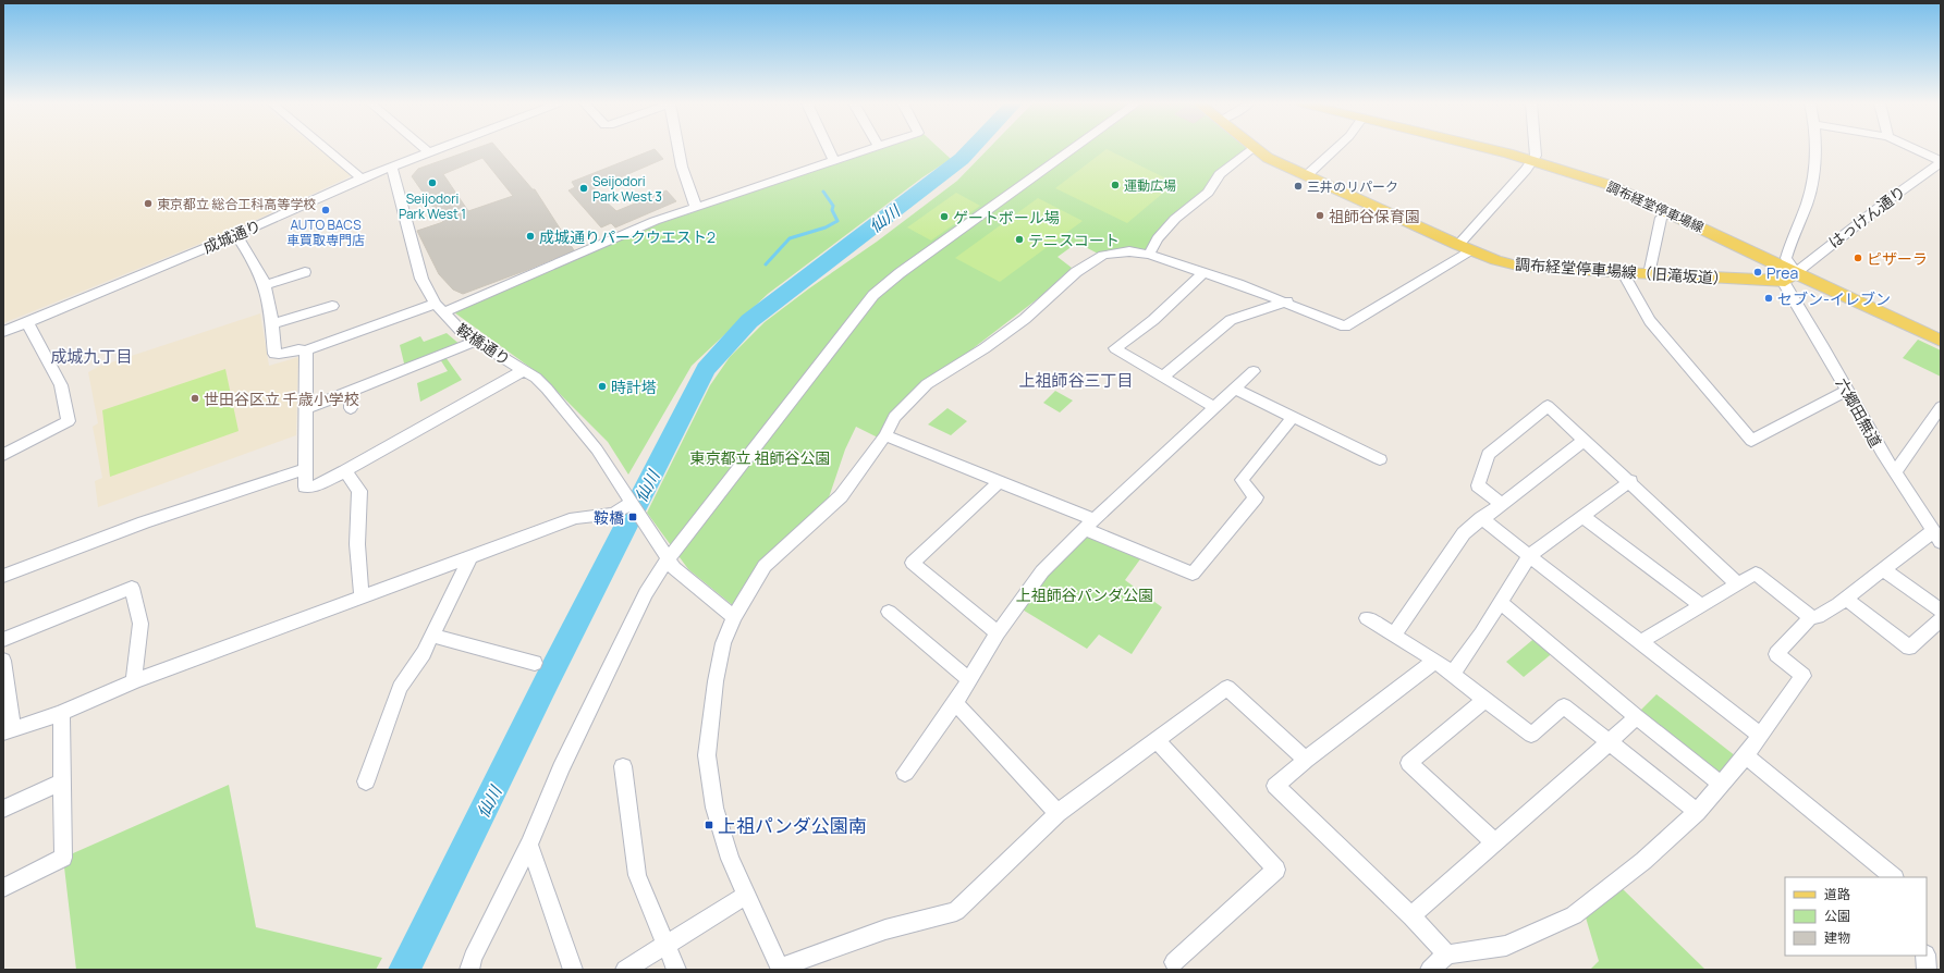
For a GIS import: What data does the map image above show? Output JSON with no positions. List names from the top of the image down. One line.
{"streets":{"main road":["調布経堂停車場線","調布経堂停車場線（旧滝坂道）"],"street":["はっけん通り","成城通り","鞍橋通り","六郷田無道"]},"crossings":[["調布経堂停車場線","はっけん通り"],["調布経堂停車場線","調布経堂停車場線（旧滝坂道）"],["調布経堂停車場線","六郷田無道"],["はっけん通り","調布経堂停車場線（旧滝坂道）"],["はっけん通り","六郷田無道"],["成城通り","鞍橋通り"],["調布経堂停車場線（旧滝坂道）","六郷田無道"]],"districts":["成城九丁目","上祖師谷三丁目"],"water":["仙川"],"parks":["東京都立 祖師谷公園","上祖師谷パンダ公園"],"places":{"other":["Seijodori Park West 1","運動広場","三井のリパーク","Seijodori Park West 3","東京都立 総合工科高等学校","AUTO BACS 車買取専門店","祖師谷保育園","ゲートボール場","成城通りパークウエスト2","テニスコート","ピザーラ","Prea","セブン-イレブン","時計塔","世田谷区立 千歳小学校"],"transit":["鞍橋","上祖パンダ公園南"]},"legend":["道路","公園","建物"]}
